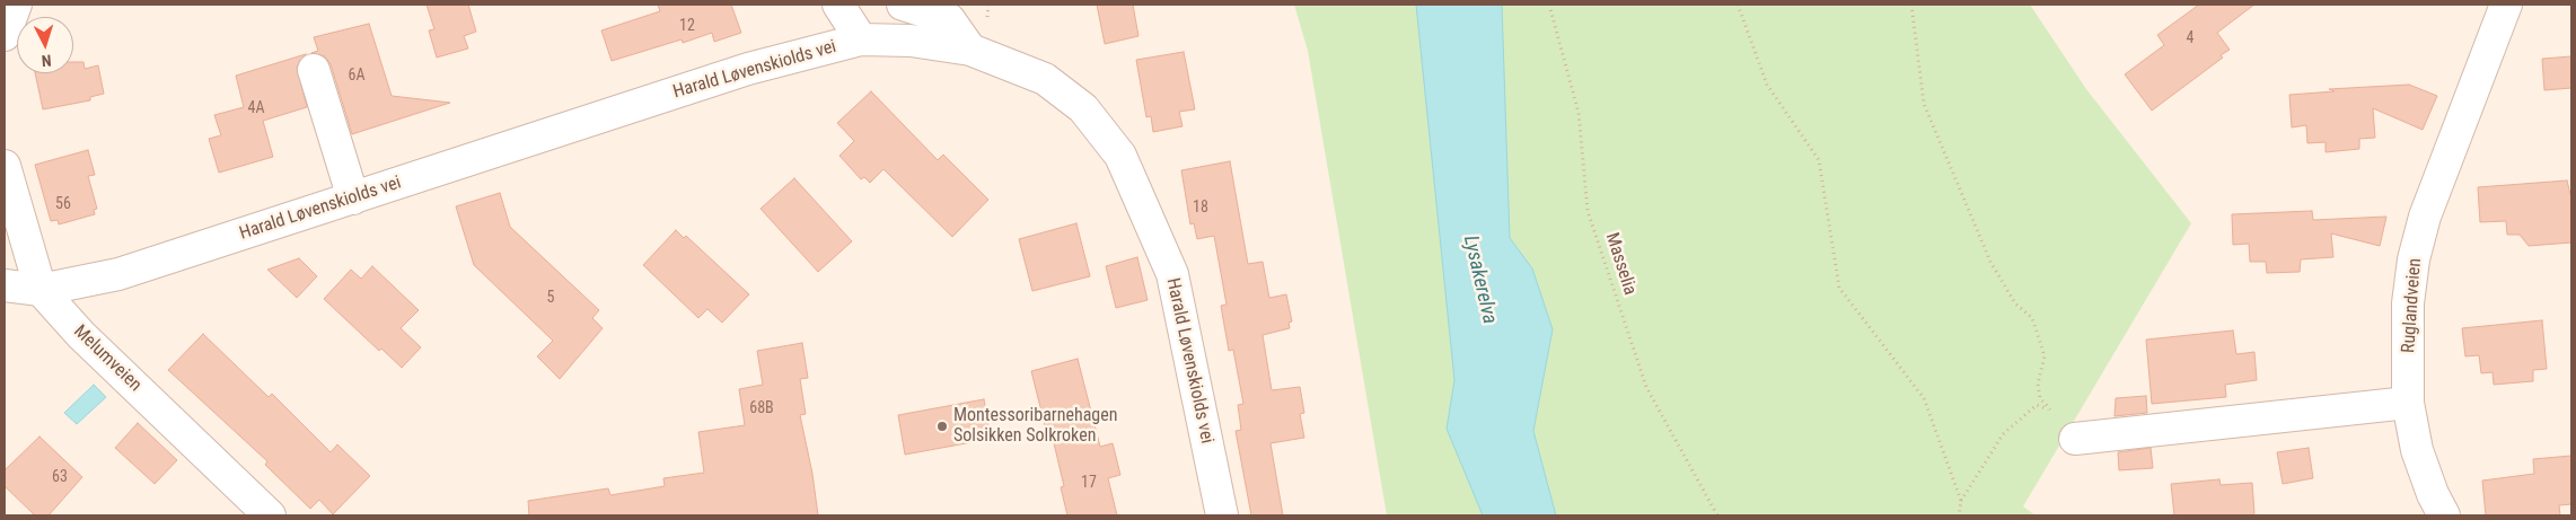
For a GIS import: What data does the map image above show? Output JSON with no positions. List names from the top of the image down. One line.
{"streets":{"street":["Harald Løvenskiolds vei","Ruglandveien","Melumveien"],"path":["Masselia"]},"crossings":[["Harald Løvenskiolds vei","Melumveien"]],"water":["Lysakerelva"],"places":["Montessoribarnehagen Solsikken Solkroken"],"house_numbers":["12","4","6A","4A","56","18","5","68B","63","17"],"north":"bottom"}
